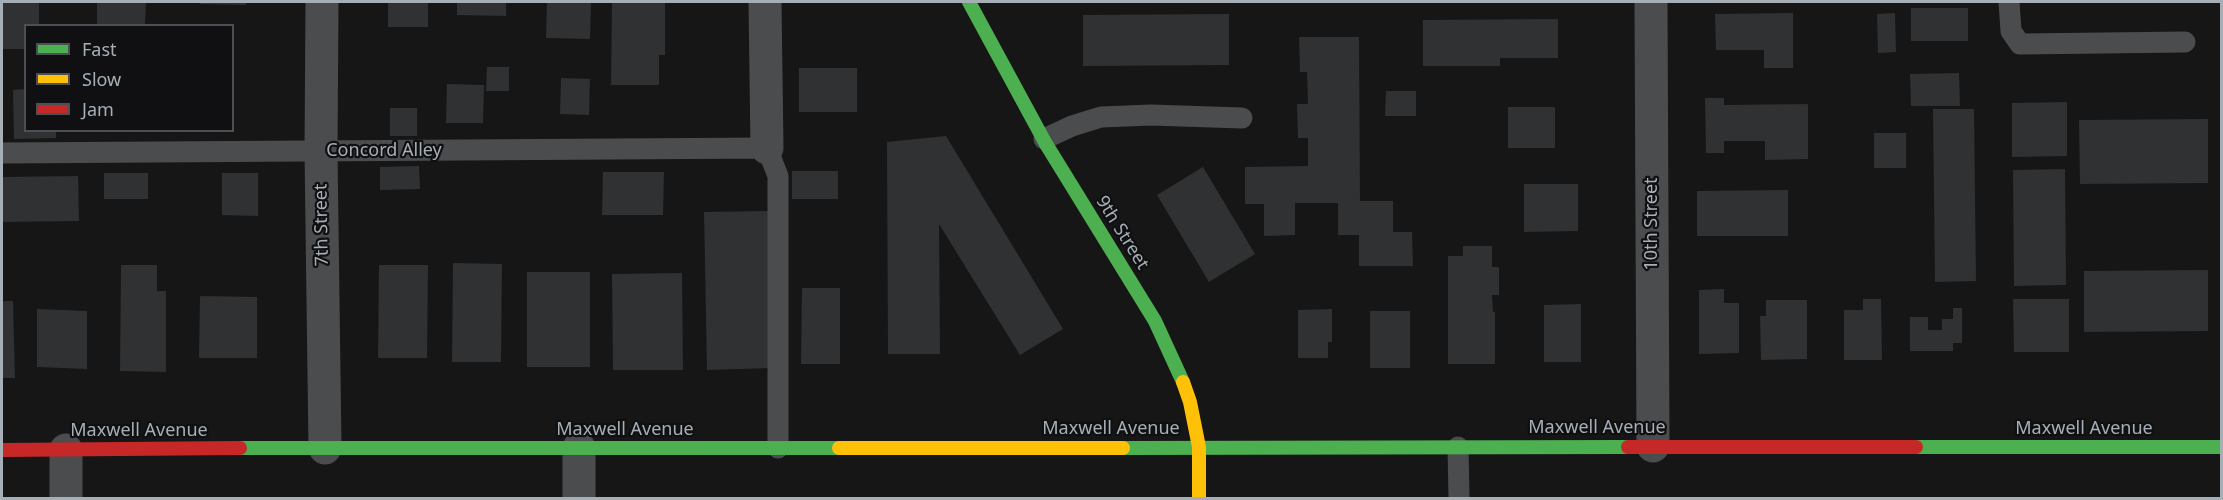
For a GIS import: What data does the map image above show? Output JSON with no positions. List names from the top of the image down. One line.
{"streets":{"street":["10th Street","7th Street","9th Street","Maxwell Avenue"],"lane":["Concord Alley"]},"crossings":[["Concord Alley","7th Street"],["10th Street","Maxwell Avenue"],["7th Street","Maxwell Avenue"],["9th Street","Maxwell Avenue"]],"legend":["Fast","Slow","Jam"]}
